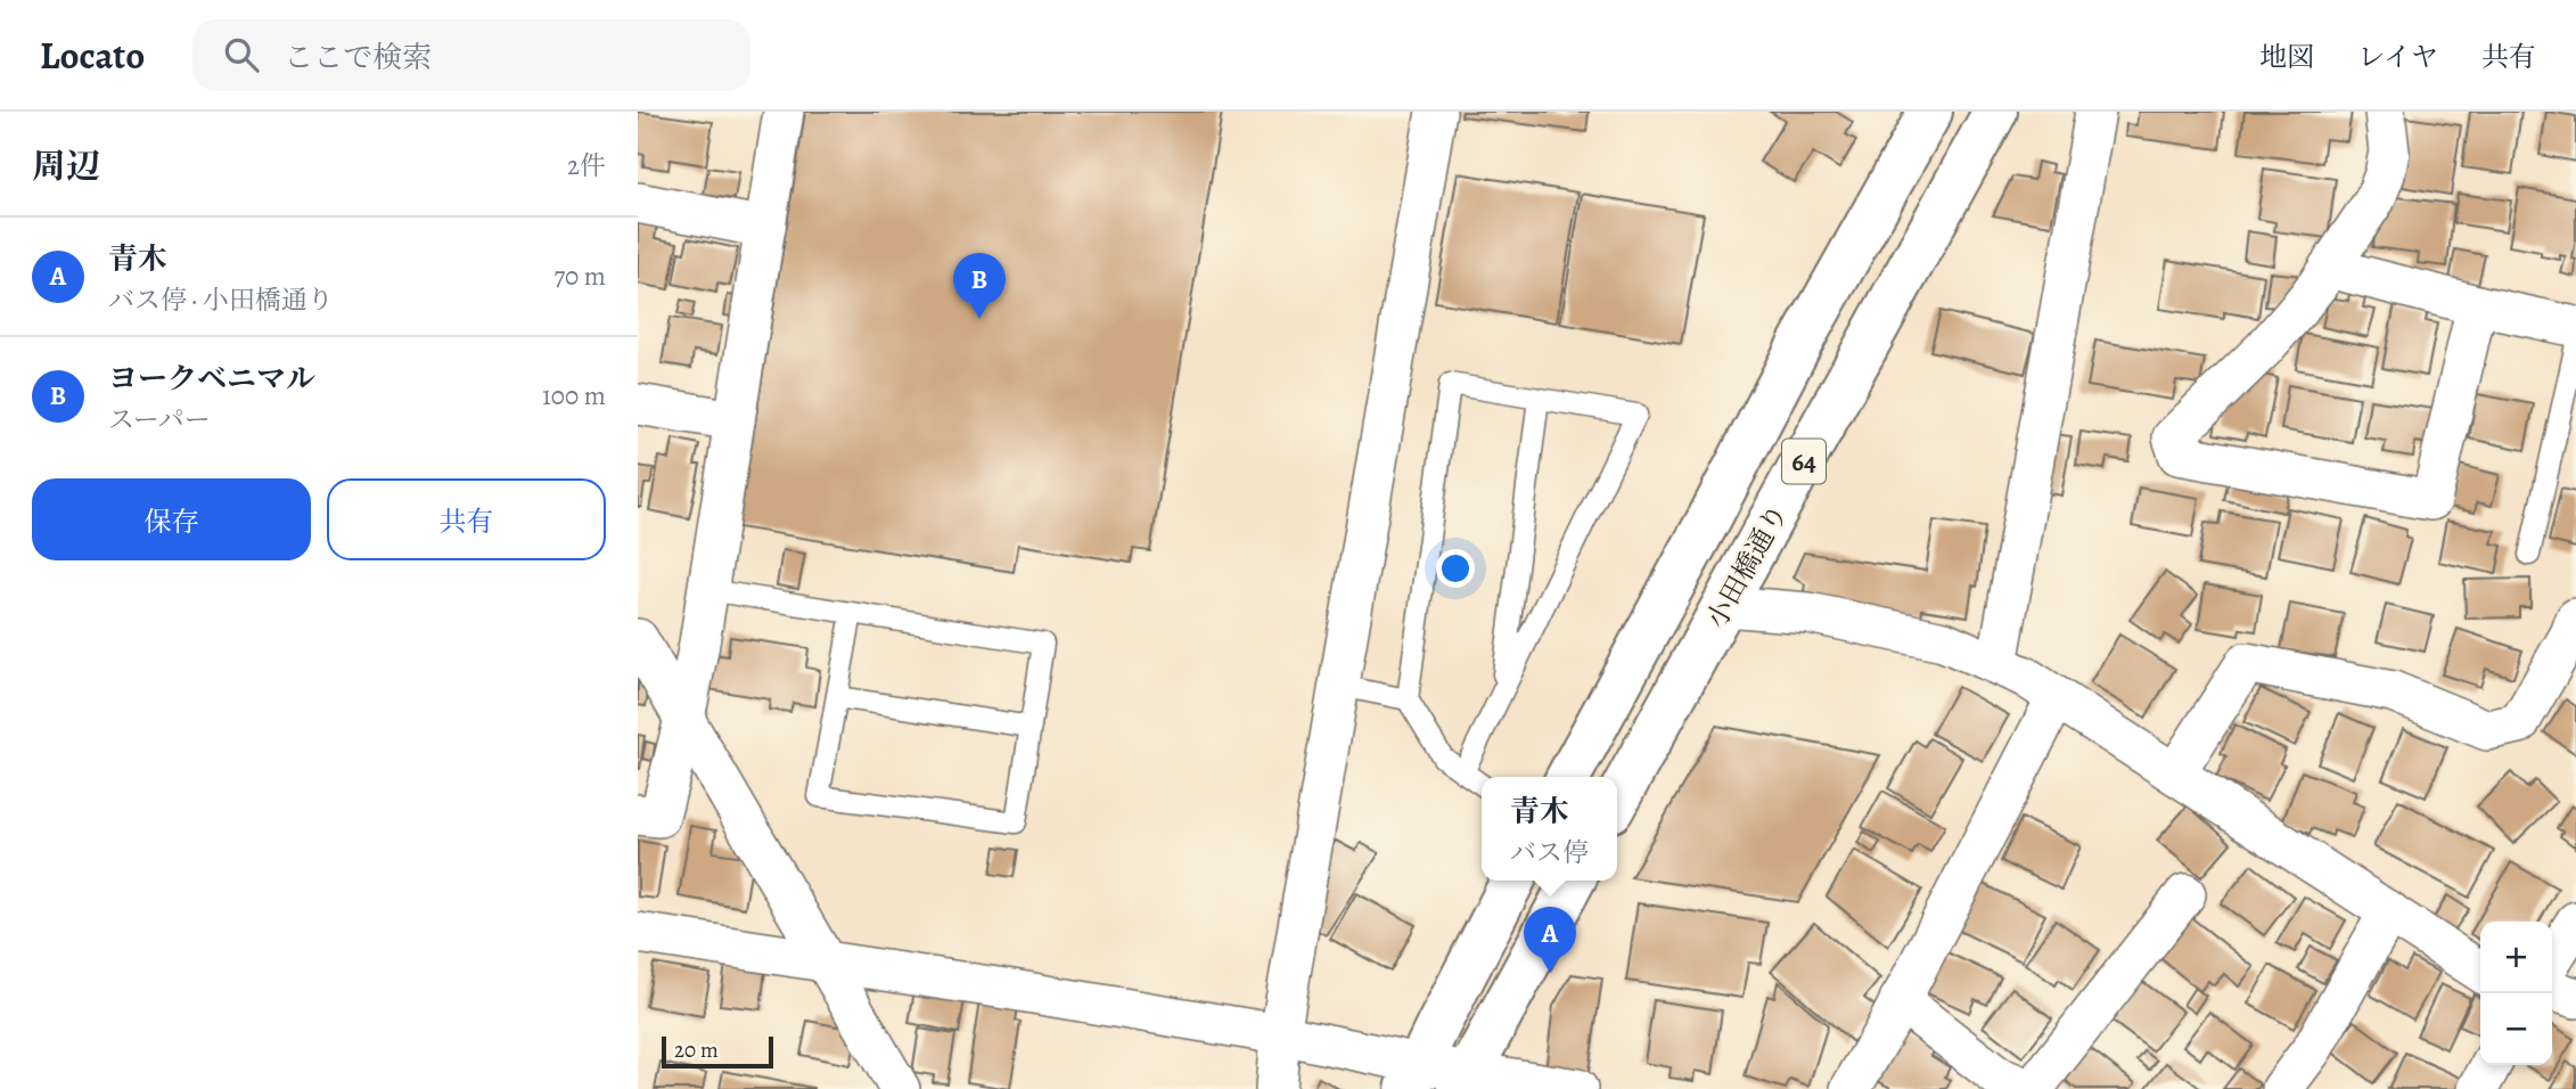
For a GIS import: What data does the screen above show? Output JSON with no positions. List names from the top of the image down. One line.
{"streets":{"main road":["64","小田橋通り"]},"scale_bar":"20 m","page":{"header":"Locato","search":"ここで検索","nav":["地図","レイヤ","共有"],"heading":["周辺","2件"],"list":[{"mark":"A","name":"青木","note":"バス停 · 小田橋通り","value":"70 m"},{"mark":"B","name":"ヨークベニマル","note":"スーパー","value":"100 m"}],"pins":["B","A"],"buttons":["保存","共有"],"popup":["青木","バス停"],"map_buttons":["+","−"],"scale":"20 m"}}
